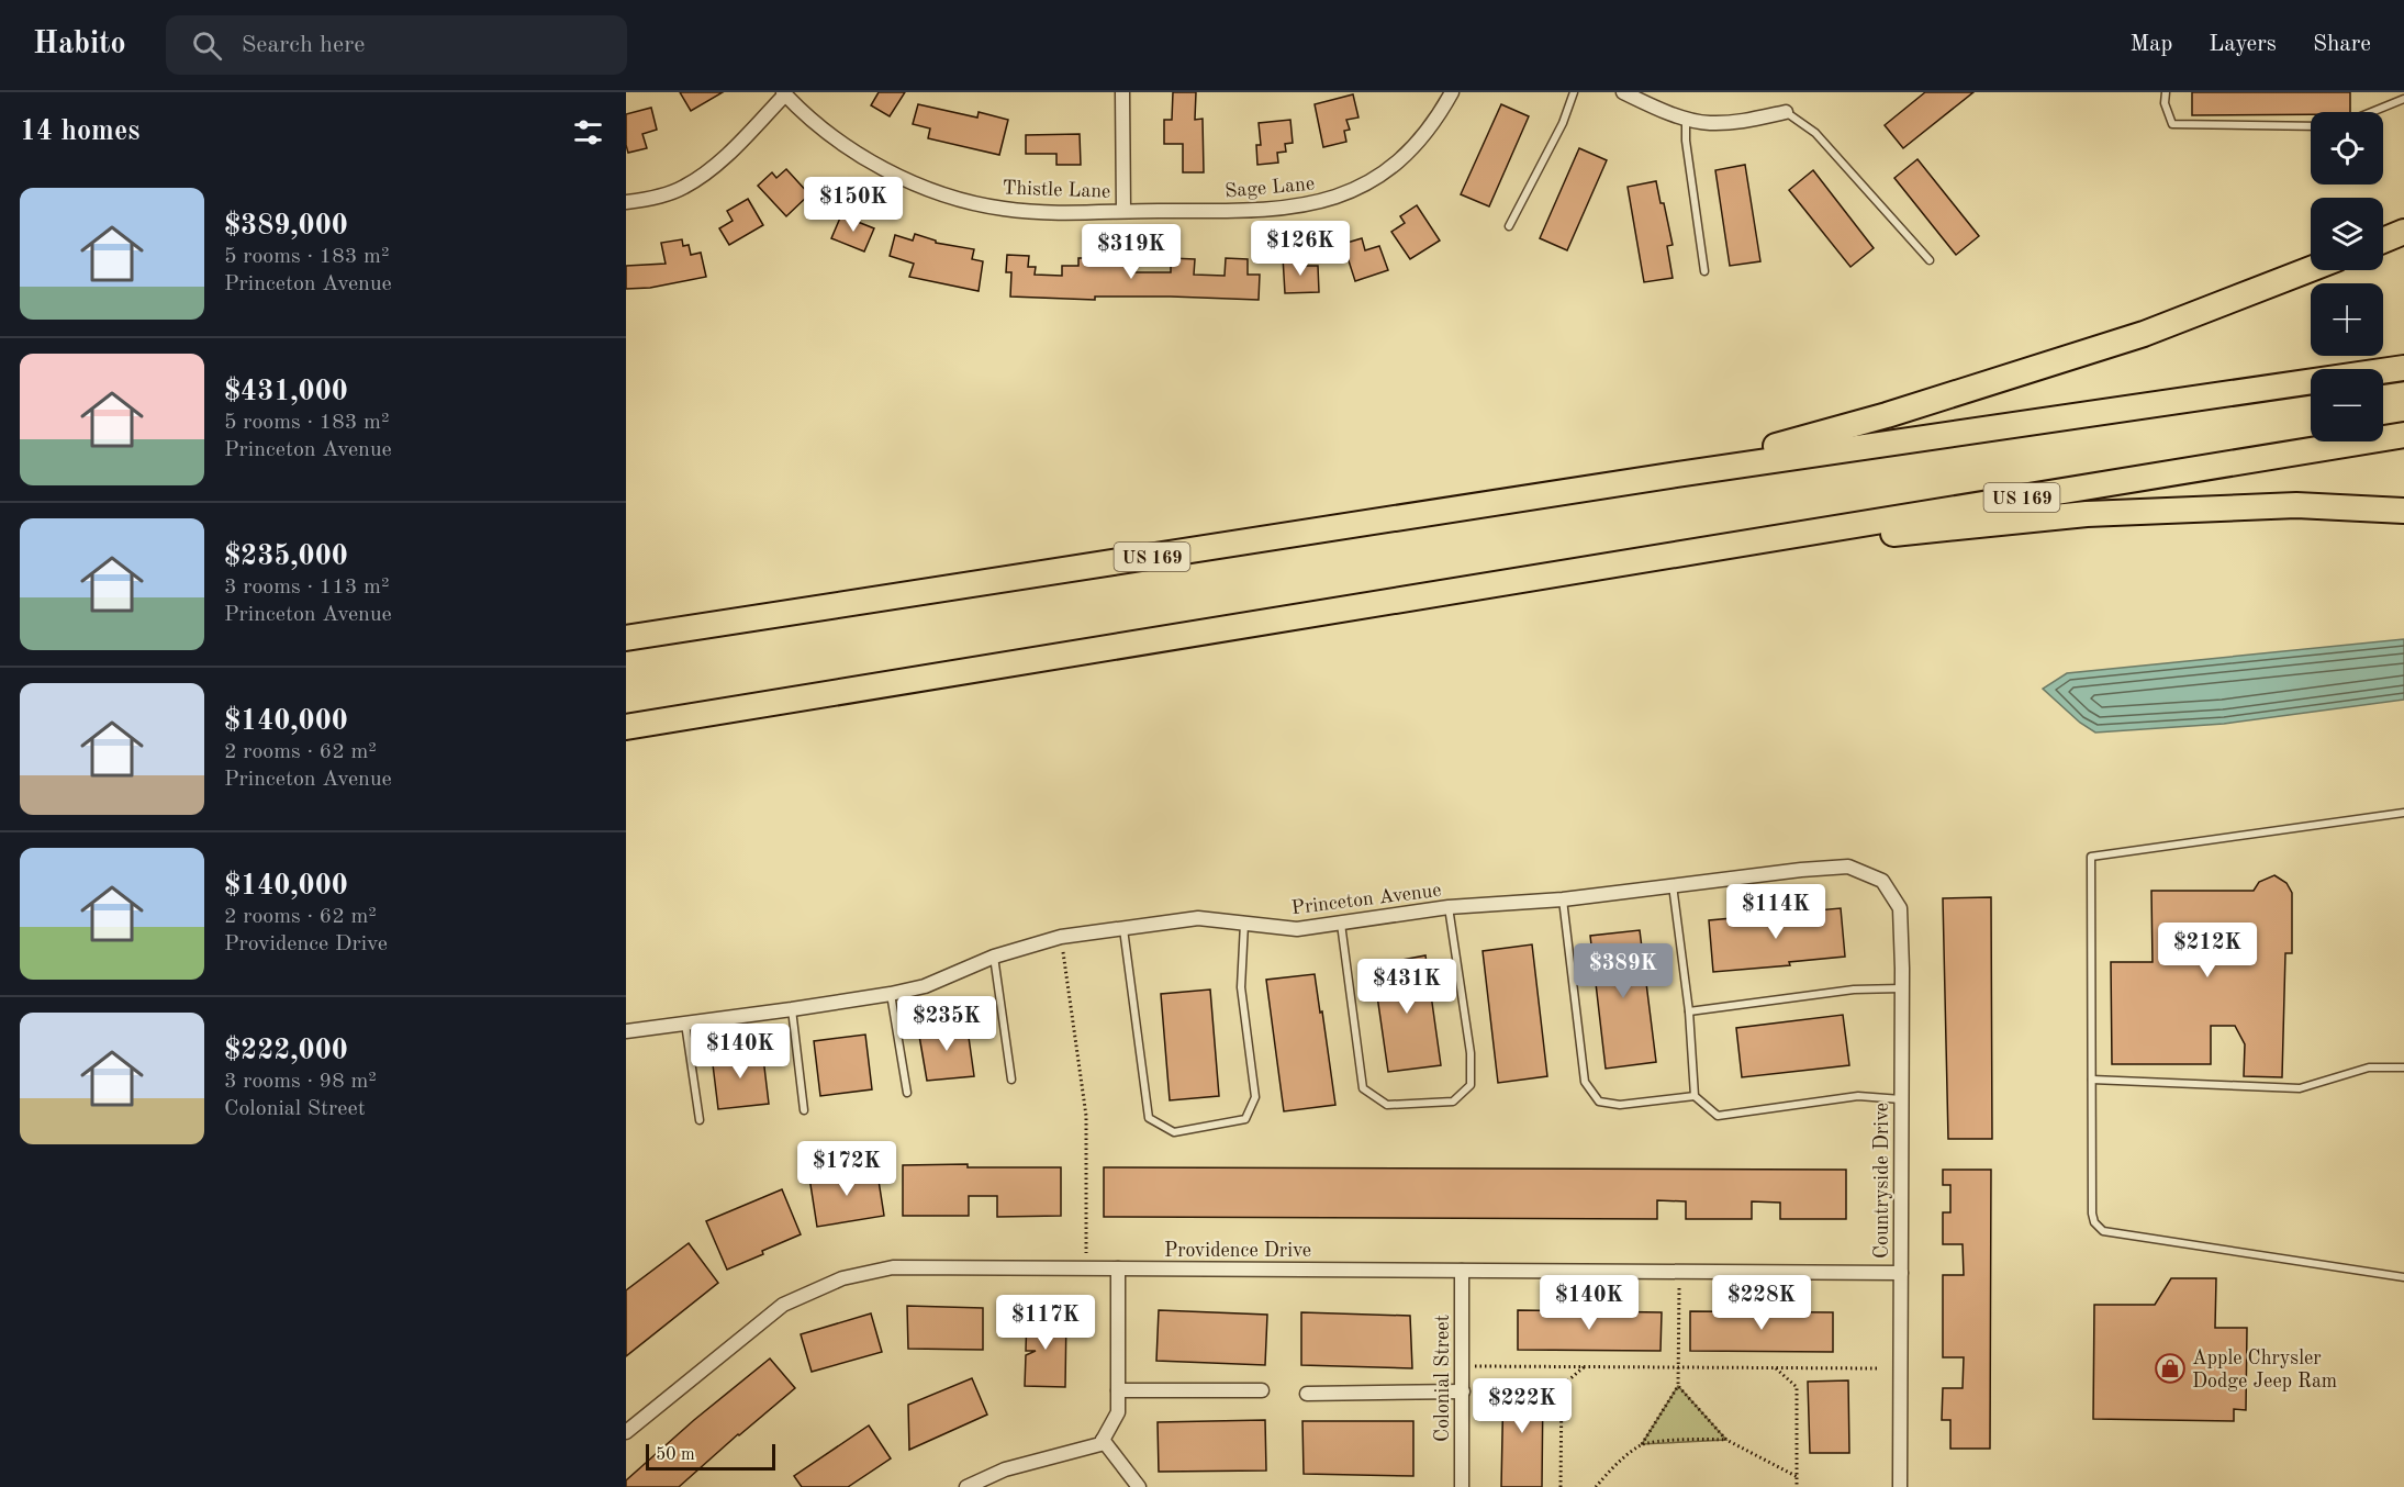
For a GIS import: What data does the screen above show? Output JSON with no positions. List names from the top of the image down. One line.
{"streets":{"highway":["US 169"],"street":["Sage Lane","Thistle Lane","Princeton Avenue","Countryside Drive","Providence Drive","Colonial Street"]},"crossings":[["Sage Lane","Thistle Lane"],["Princeton Avenue","Countryside Drive"],["Countryside Drive","Providence Drive"],["Providence Drive","Colonial Street"]],"places":{"shop":["Apple Chrysler Dodge Jeep Ram"]},"scale_bar":"50 m","page":{"header":"Habito","search":"Search here","nav":["Map","Layers","Share"],"heading":"14 homes","map_buttons":["+","−"],"list":[{"name":"$389,000","note":"5 rooms · 183 m² · Princeton Avenue"},{"name":"$431,000","note":"5 rooms · 183 m² · Princeton Avenue"},{"name":"$235,000","note":"3 rooms · 113 m² · Princeton Avenue"},{"name":"$140,000","note":"2 rooms · 62 m² · Princeton Avenue"},{"name":"$140,000","note":"2 rooms · 62 m² · Providence Drive"},{"name":"$222,000","note":"3 rooms · 98 m² · Colonial Street"}],"price":["$150K","$126K","$319K","$114K","$212K","$389K","$431K","$235K","$140K","$172K","$140K","$228K","$117K","$222K"],"scale":"50 m"}}
